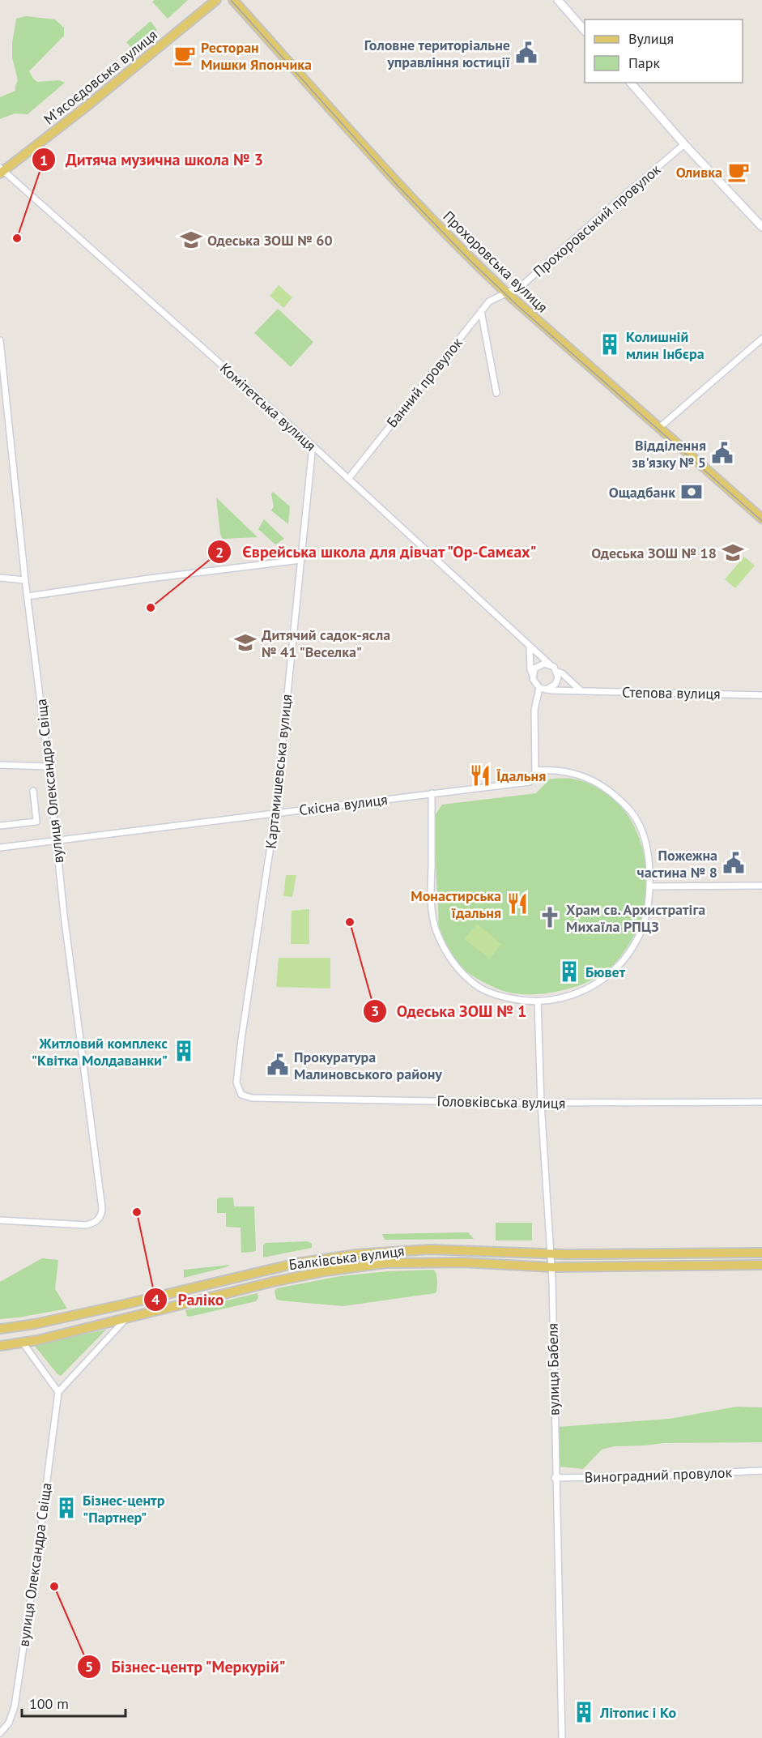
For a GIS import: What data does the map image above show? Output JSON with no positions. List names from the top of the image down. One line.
{"streets":{"main road":["Мʼясоєдовська вулиця","Прохоровська вулиця","Балківська вулиця"],"street":["Прохоровський провулок","Банний провулок","Комітетська вулиця","Степова вулиця","Картамишевська вулиця","вулиця Олександра Свіща","Cкісна вулиця","Головківська вулиця","вулиця Бабеля","Виноградний провулок"]},"crossings":[["Мʼясоєдовська вулиця","Комітетська вулиця"],["Прохоровський провулок","Прохоровська вулиця"],["Прохоровський провулок","Банний провулок"],["Прохоровська вулиця","Банний провулок"],["Банний провулок","Комітетська вулиця"],["Комітетська вулиця","Степова вулиця"],["Комітетська вулиця","Картамишевська вулиця"],["Картамишевська вулиця","Cкісна вулиця"],["Картамишевська вулиця","Головківська вулиця"],["вулиця Олександра Свіща","Cкісна вулиця"],["Головківська вулиця","вулиця Бабеля"],["Балківська вулиця","вулиця Бабеля"],["вулиця Бабеля","Виноградний провулок"]],"places":{"public building":["Головне територіальне управління юстиції","Відділення зв'язку № 5","Пожежна частина № 8","Прокуратура Малиновського району"],"cafe":["Ресторан Мишки Япончика","Оливка"],"other":["Дитяча музична школа № 3","Єврейська школа для дівчат \"Ор-Самєах\"","Одеська ЗОШ № 1","Раліко","Бізнес-центр \"Меркурій\""],"school or university":["Одеська ЗОШ № 60","Одеська ЗОШ № 18","Дитячий садок-ясла № 41 \"Веселка\""],"building":["Колишній млин Інбєра","Бювет","Житловий комплекс \"Квітка Молдаванки\"","Бізнес-центр \"Партнер\"","Літопис і Ко"],"bank":["Ощадбанк"],"restaurant":["Їдальня","Монастирська їдальня"],"church":["Храм св. Архистратіга Михаїла РПЦЗ"]},"legend":["Вулиця","Парк"],"scale_bar":"100 m"}
